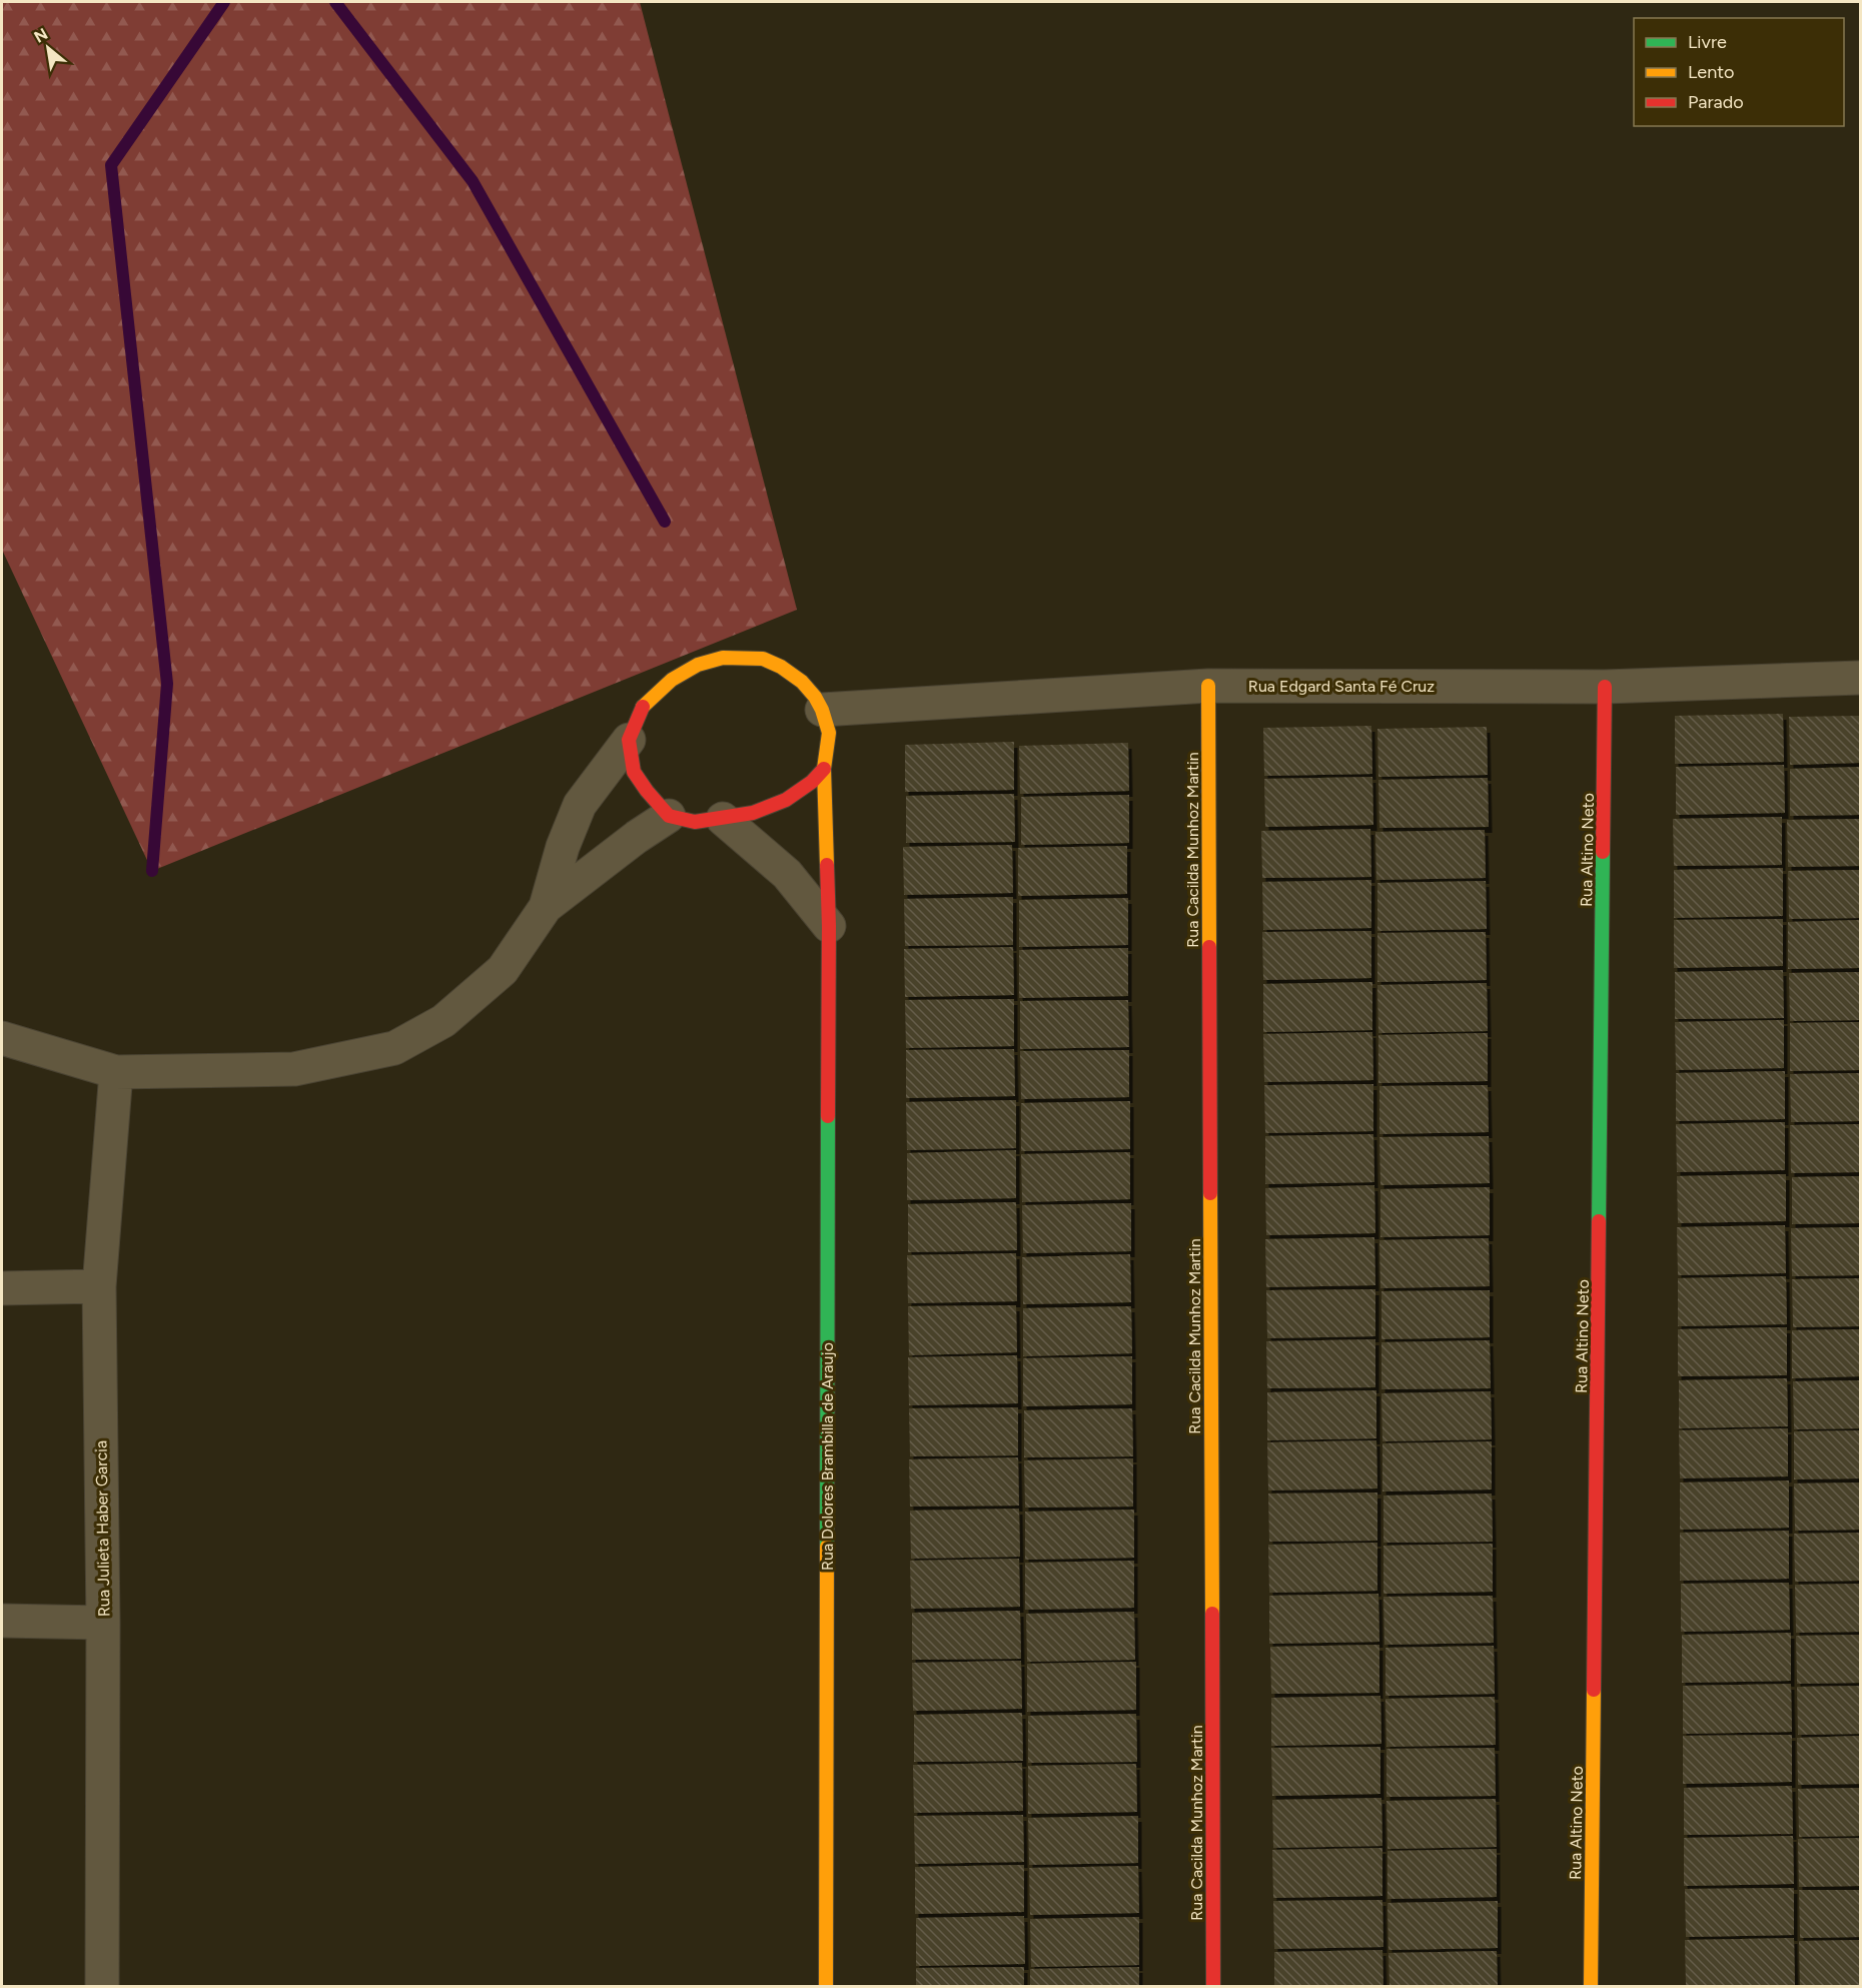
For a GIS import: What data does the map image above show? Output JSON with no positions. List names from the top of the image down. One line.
{"streets":{"street":["Rua Edgard Santa Fé Cruz","Rua Cacilda Munhoz Martin","Rua Altino Neto","Rua Dolores Brambilla de Araujo","Rua Julieta Haber Garcia"]},"crossings":[["Rua Edgard Santa Fé Cruz","Rua Cacilda Munhoz Martin"],["Rua Edgard Santa Fé Cruz","Rua Altino Neto"],["Rua Edgard Santa Fé Cruz","Rua Dolores Brambilla de Araujo"]],"legend":["Livre","Lento","Parado"],"north":"top left"}
